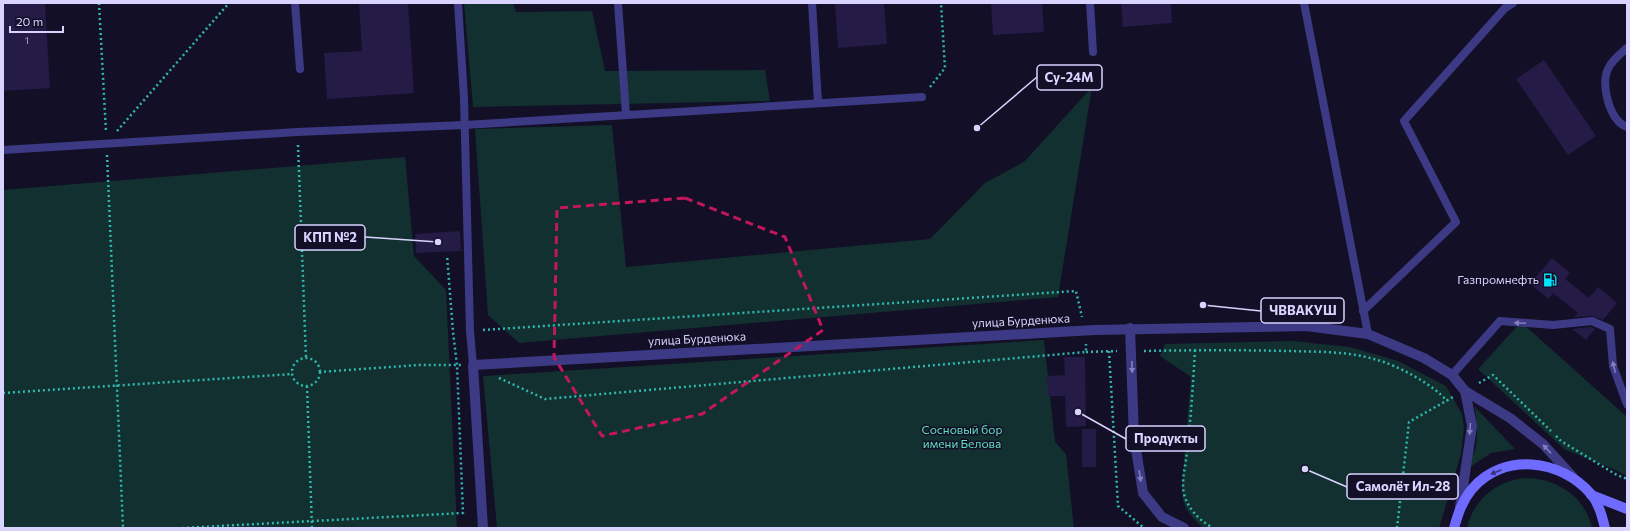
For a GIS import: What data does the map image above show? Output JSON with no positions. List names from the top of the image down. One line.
{"streets":{"street":["улица Бурденюка"]},"parks":["Сосновый бор имени Белова"],"places":{"other":["Су-24М","КПП №2","ЧВВАКУШ","Продукты","Самолёт Ил-28"],"fuel station":["Газпромнефть"]},"house_numbers":["1"],"scale_bar":"20 m"}
